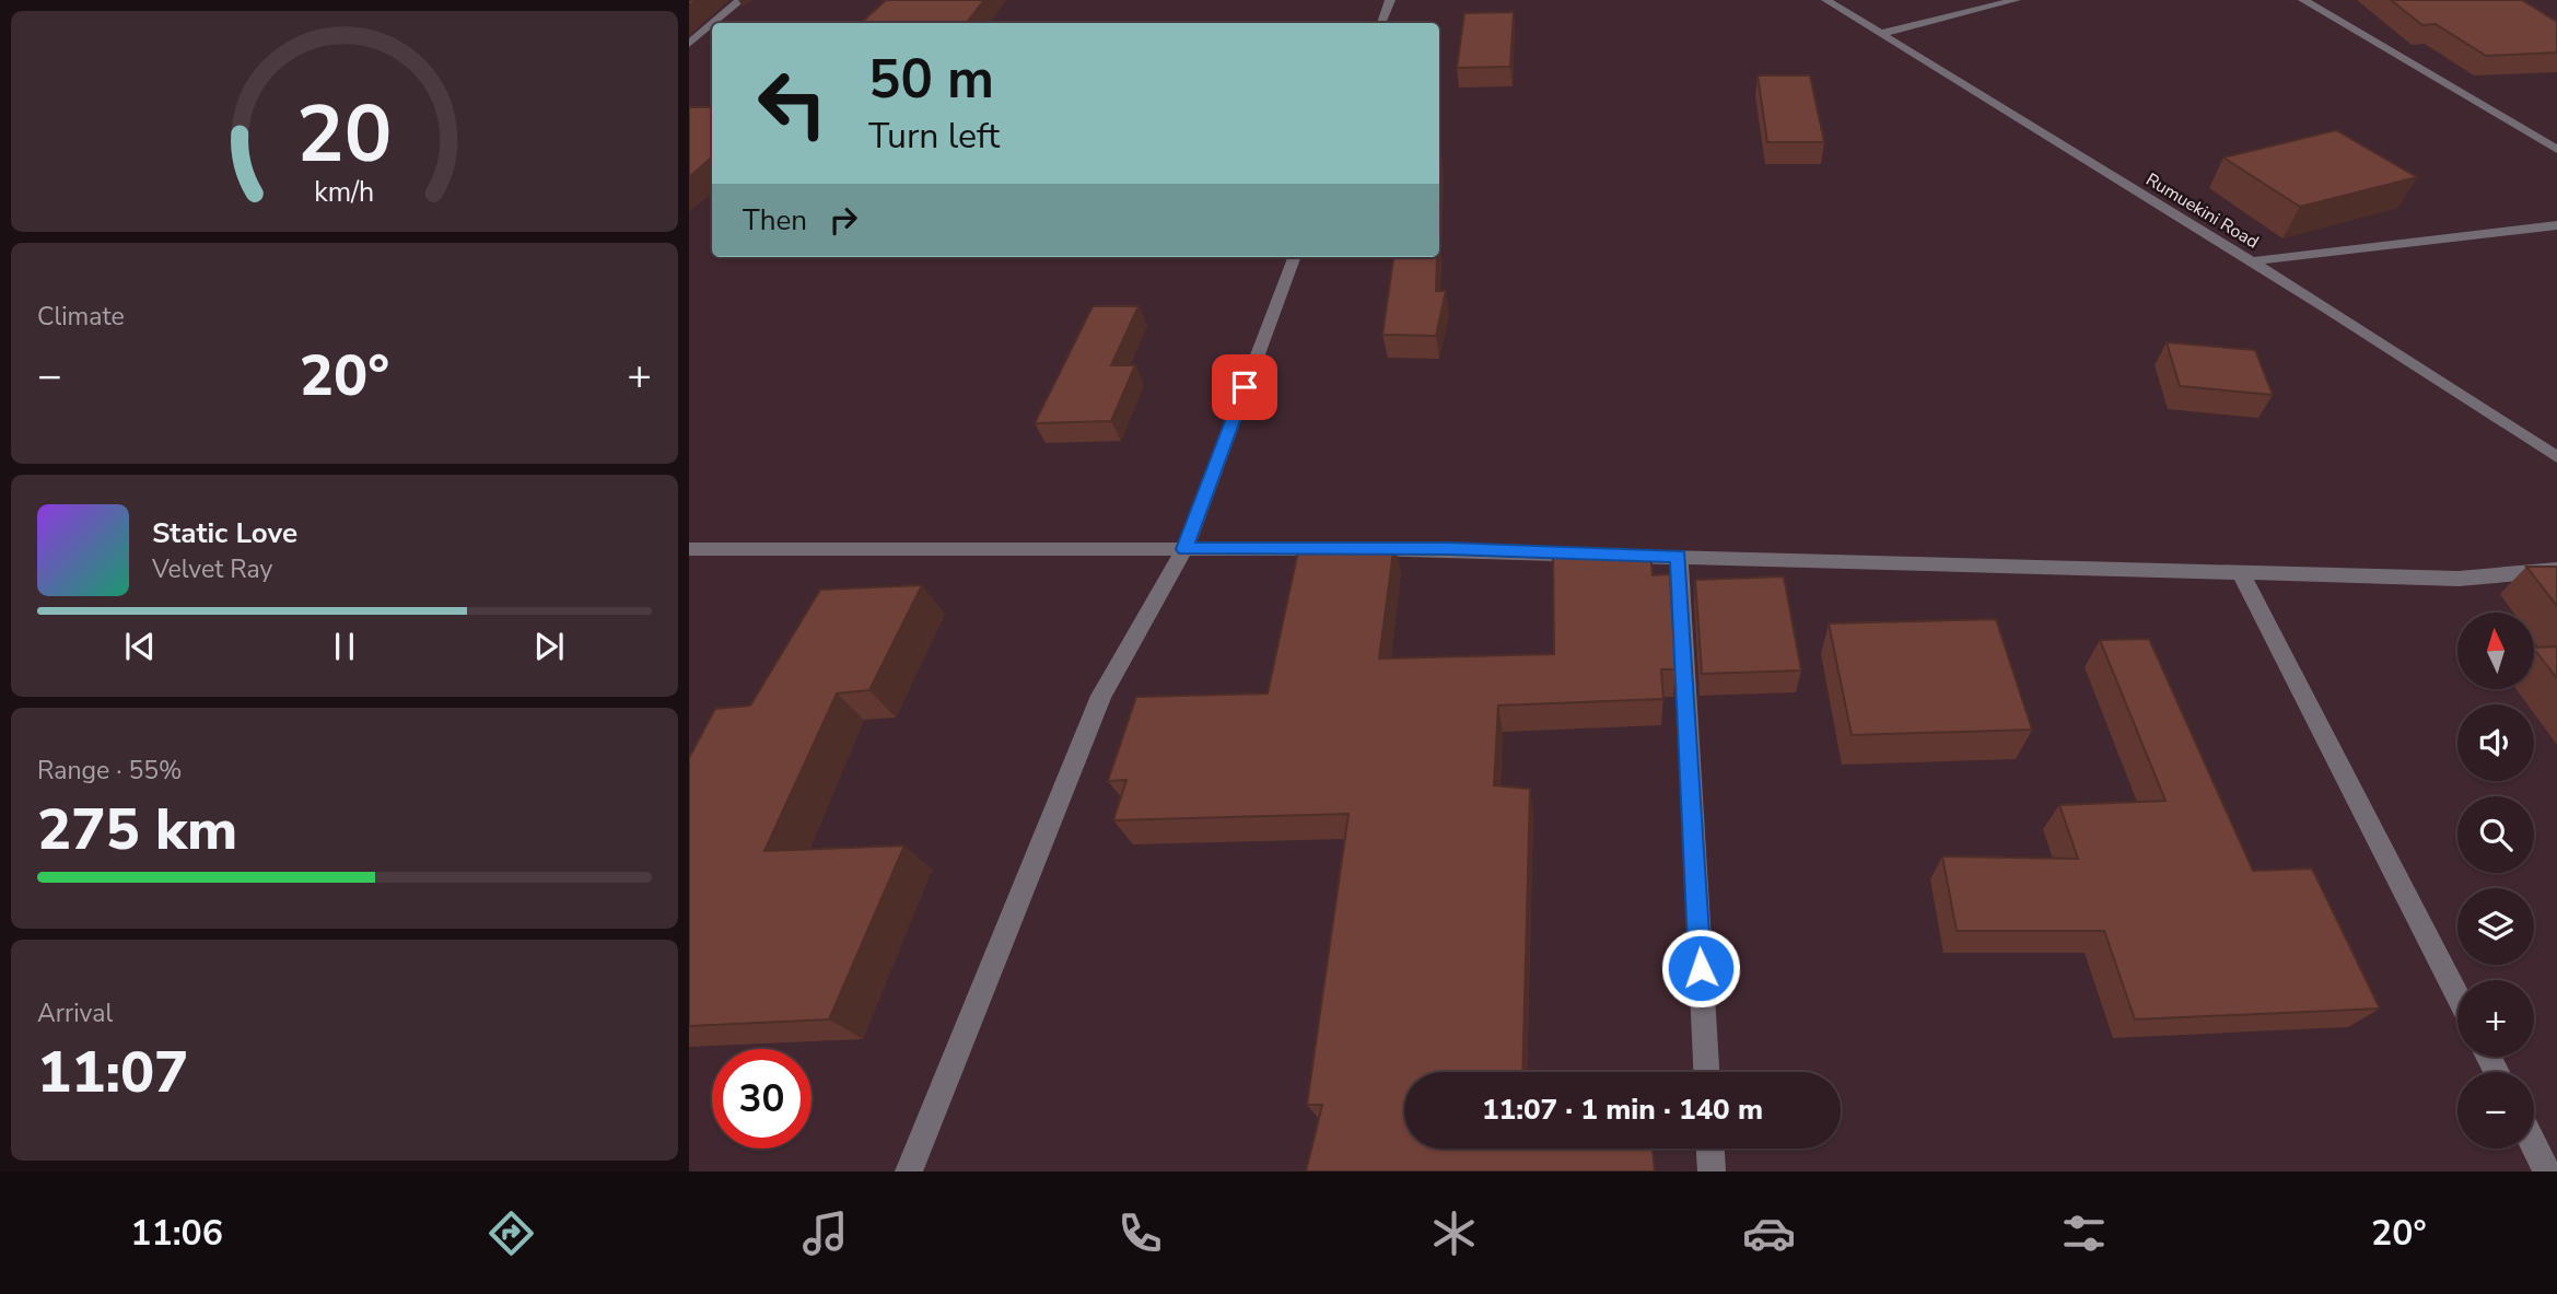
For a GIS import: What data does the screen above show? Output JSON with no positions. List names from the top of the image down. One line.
{"streets":{"street":["Rumuekini Road"]},"north":"top","page":{"turn":["50 m","Turn left"],"then":"Then","tile":["Climate",["Range · 55%","275 km"],["Arrival","11:07"]],"heat":["−","20°","+"],"song":["Static Love","Velvet Ray"],"map_buttons":["+","−"],"limit":"30","trip":"11:07 · 1 min · 140 m","tabs":["11:06","20°"],"gauge":["20","km/h"]}}
